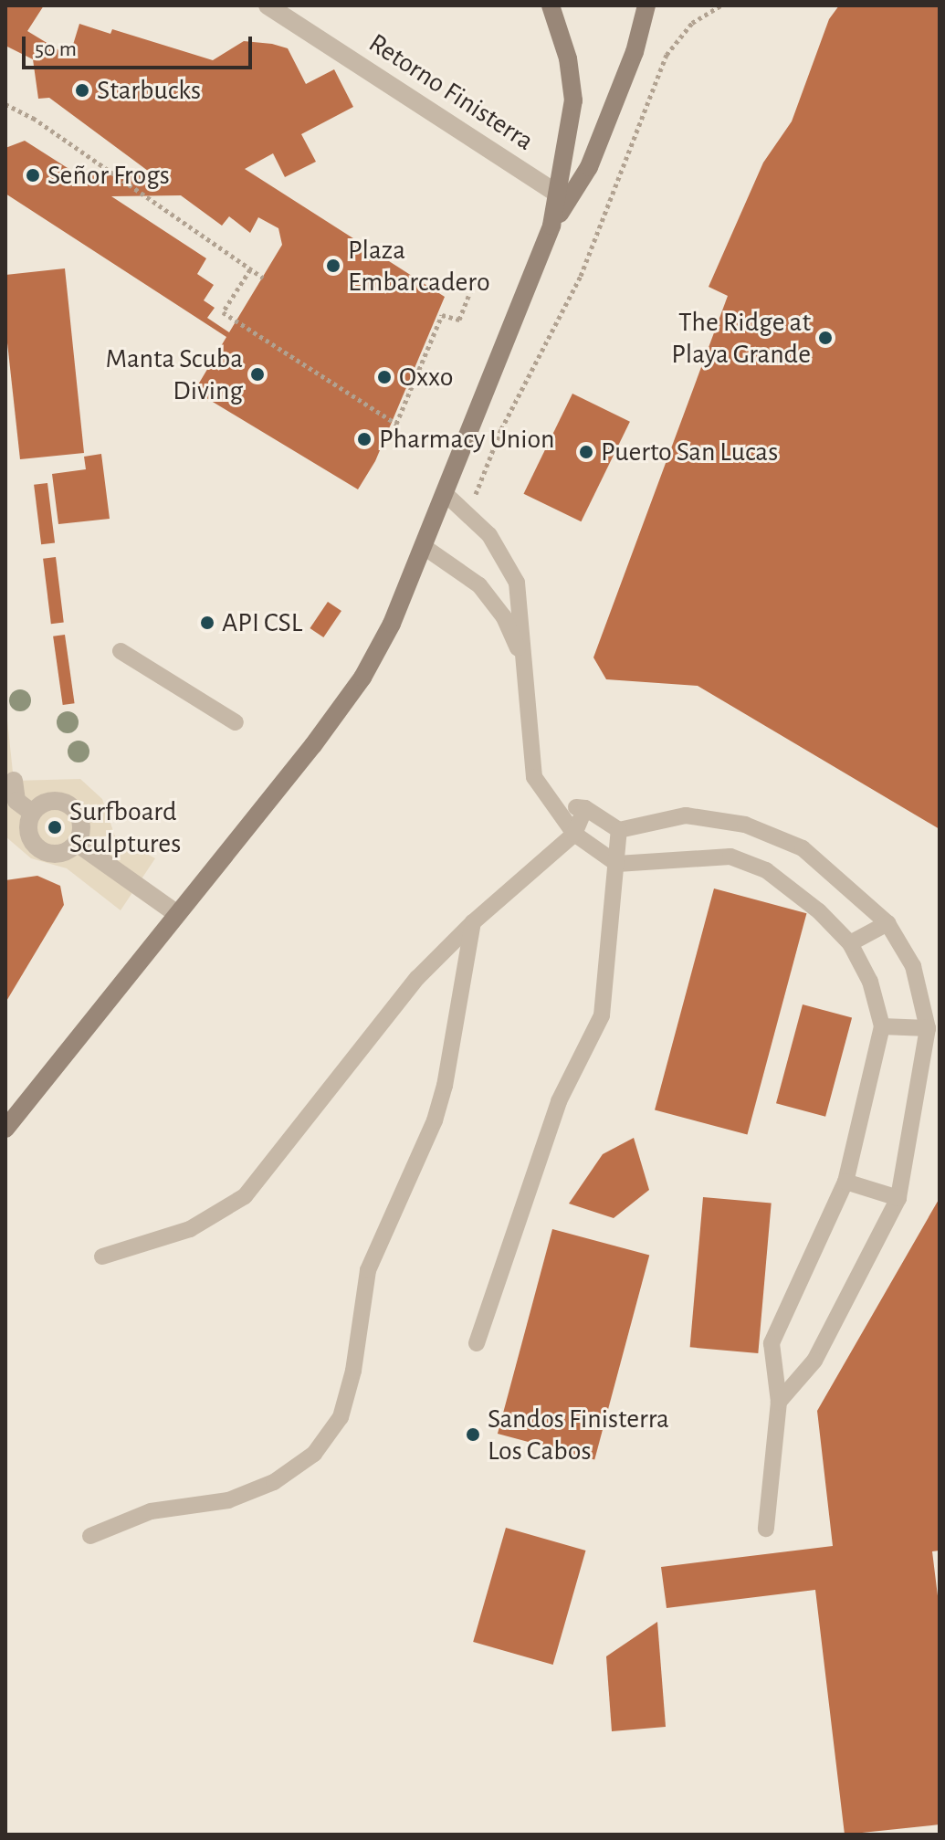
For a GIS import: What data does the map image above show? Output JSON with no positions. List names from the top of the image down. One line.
{"streets":{"street":["Retorno Finisterra"]},"places":["Starbucks","Señor Frogs","Plaza Embarcadero","The Ridge at Playa Grande","Manta Scuba Diving","Oxxo","Pharmacy Union","Puerto San Lucas","API CSL","Surfboard Sculptures","Sandos Finisterra Los Cabos"],"scale_bar":"50 m"}
